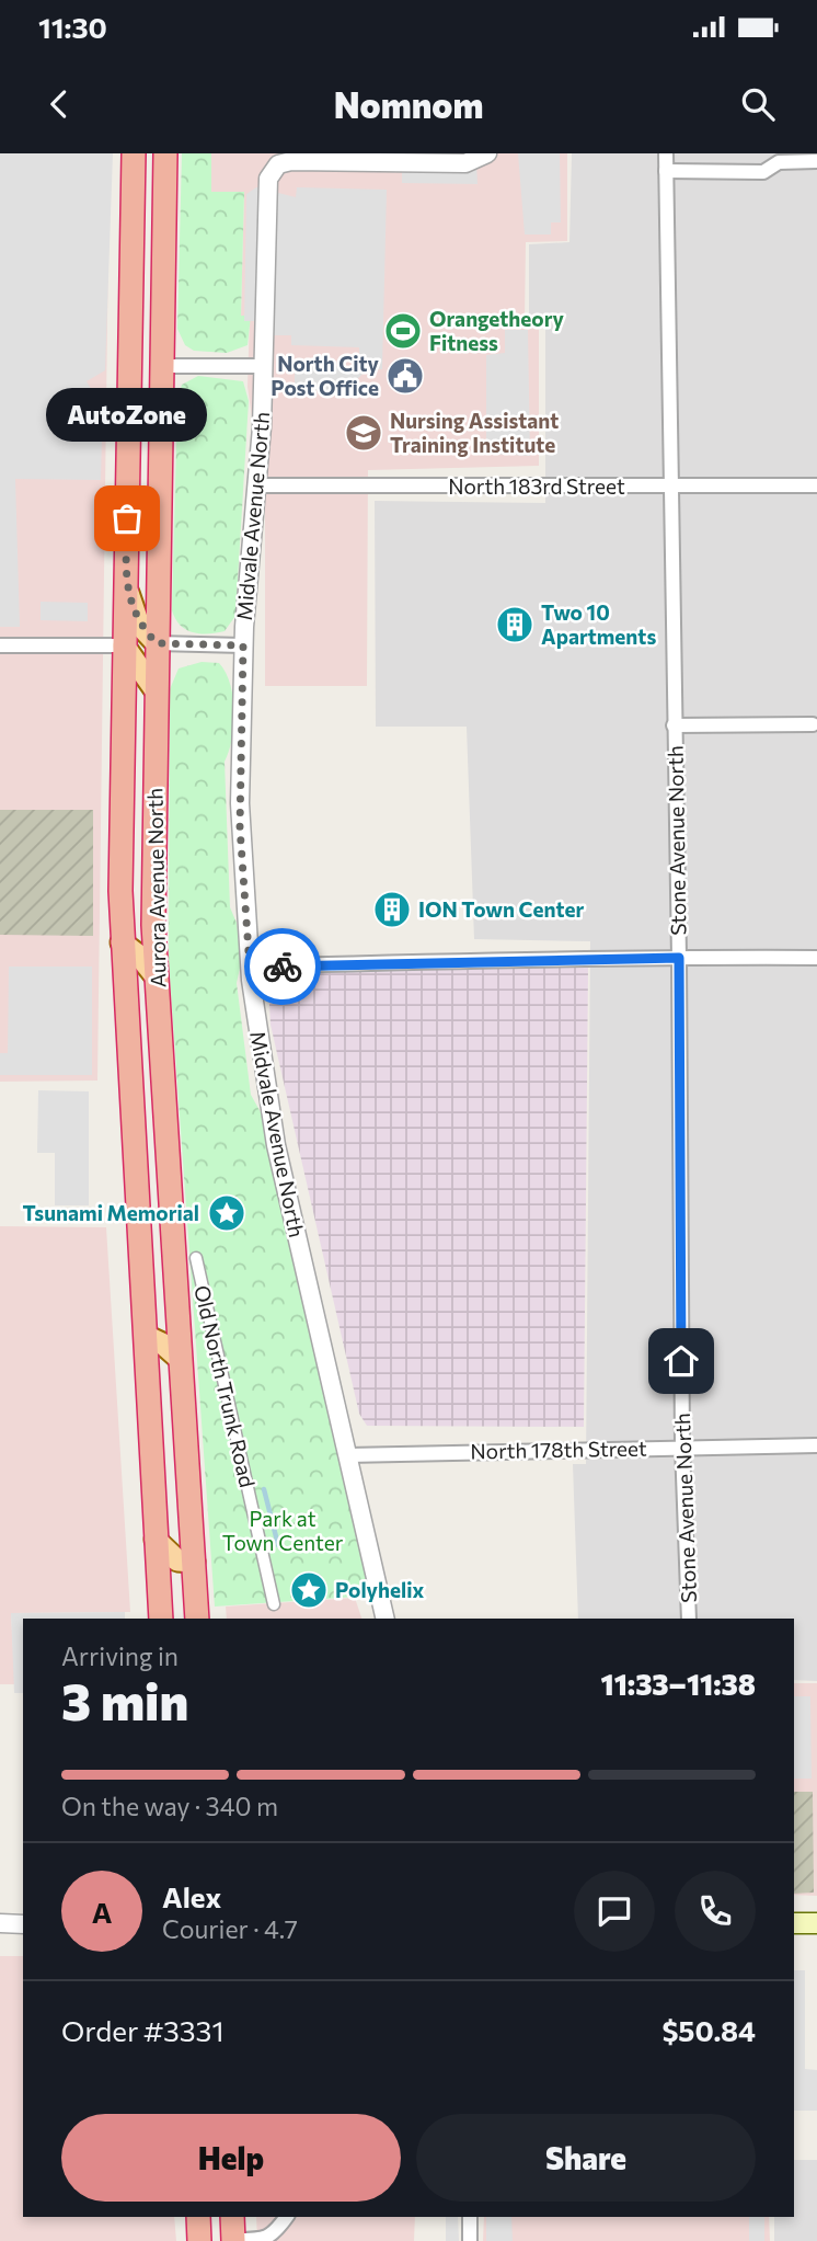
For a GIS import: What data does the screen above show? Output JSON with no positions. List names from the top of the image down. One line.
{"streets":{"highway":["Aurora Avenue North"],"street":["North 183rd Street","Midvale Avenue North","Stone Avenue North","Old North Trunk Road","North 178th Street"]},"crossings":[["North 183rd Street","Midvale Avenue North"],["North 183rd Street","Stone Avenue North"],["Midvale Avenue North","North 178th Street"],["Stone Avenue North","North 178th Street"]],"parks":["Park at Town Center"],"places":{"sports":["Orangetheory Fitness"],"public building":["North City Post Office"],"school or university":["Nursing Assistant Training Institute"],"other":["AutoZone"],"building":["Two 10 Apartments","ION Town Center"],"place":["Tsunami Memorial","Polyhelix"]},"page":{"status":"11:30","header":"Nomnom","bubble":"AutoZone","heading":["3 min","Arriving in","11:33–11:38"],"panel":["Alex","Courier · 4.7","Order #3331","$50.84"],"bar":"On the way · 340 m","round":"A","buttons":["Help","Share"]}}
